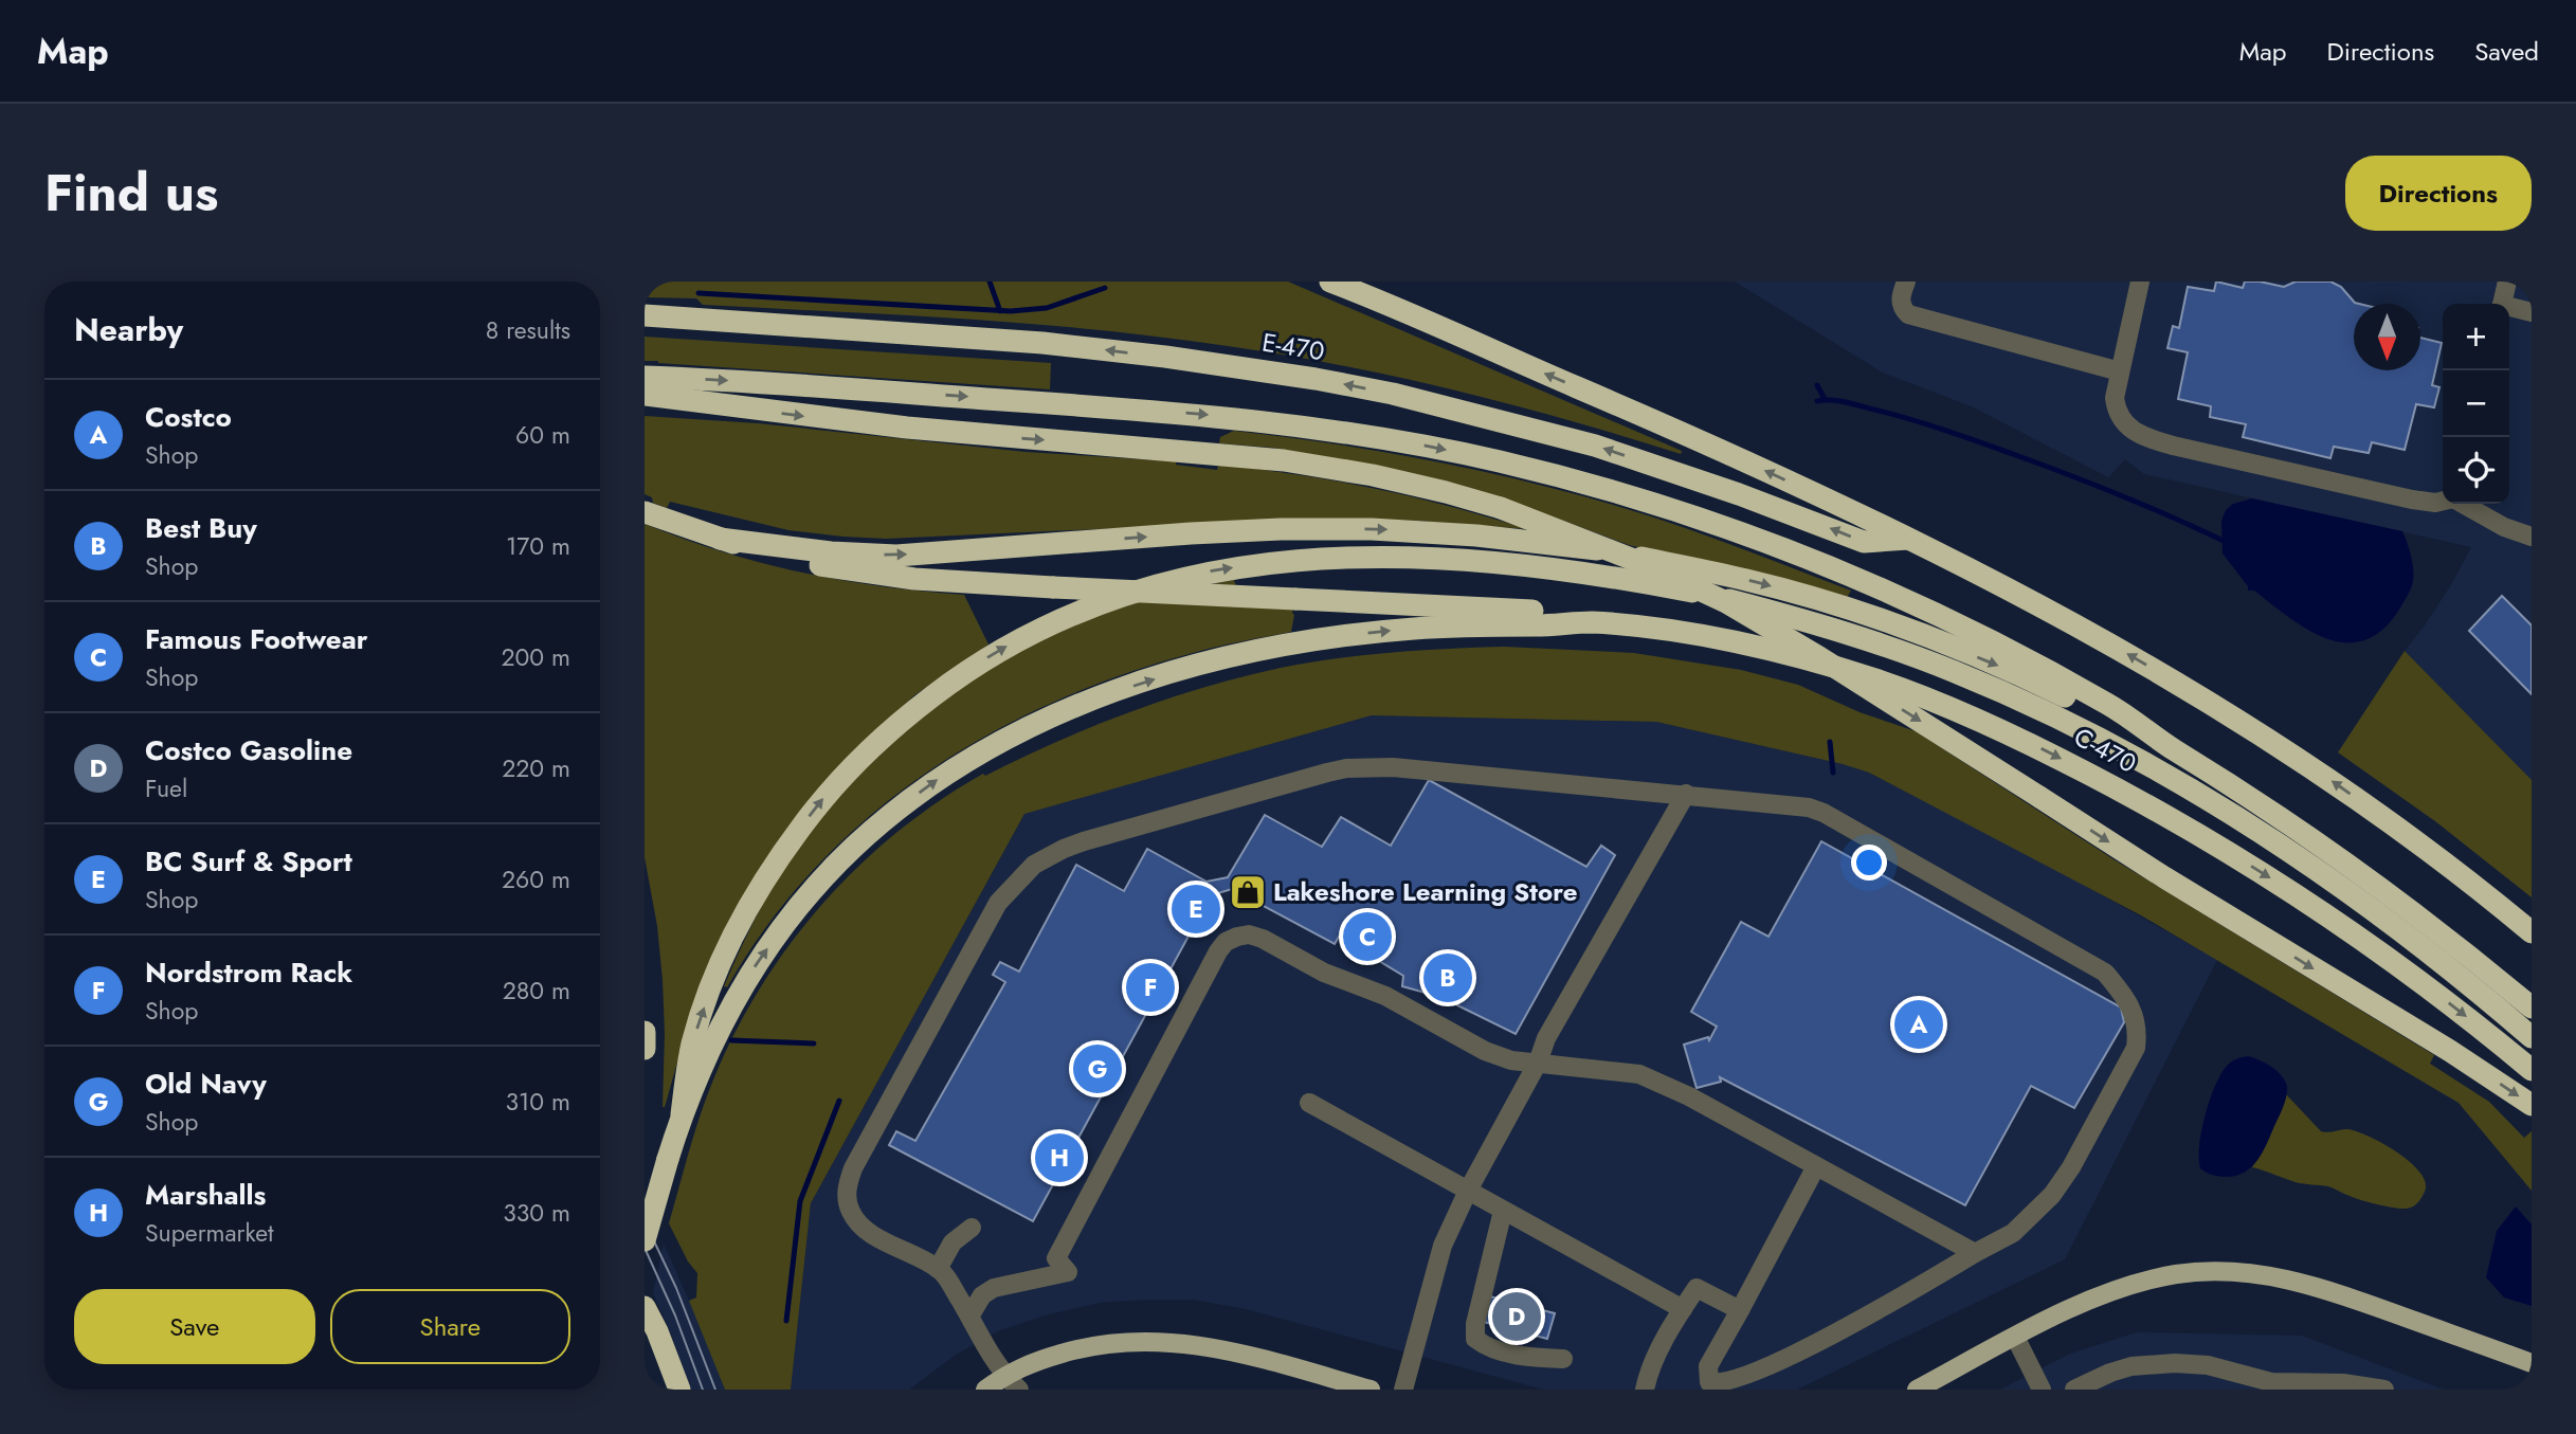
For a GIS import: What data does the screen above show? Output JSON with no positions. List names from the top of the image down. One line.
{"streets":{"highway":["E-470","C-470"]},"places":{"shop":["Lakeshore Learning Store"]},"north":"bottom","page":{"header":"Map","nav":["Map","Directions","Saved"],"title":"Find us","buttons":["Directions",["Save","Share"]],"heading":["Nearby","8 results"],"map_buttons":["+","−"],"list":[{"mark":"A","name":"Costco","note":"Shop","value":"60 m"},{"mark":"B","name":"Best Buy","note":"Shop","value":"170 m"},{"mark":"C","name":"Famous Footwear","note":"Shop","value":"200 m"},{"mark":"D","name":"Costco Gasoline","note":"Fuel","value":"220 m"},{"mark":"E","name":"BC Surf & Sport","note":"Shop","value":"260 m"},{"mark":"F","name":"Nordstrom Rack","note":"Shop","value":"280 m"},{"mark":"G","name":"Old Navy","note":"Shop","value":"310 m"},{"mark":"H","name":"Marshalls","note":"Supermarket","value":"330 m"}],"pins":["E","C","B","F","A","G","H","D"]}}
